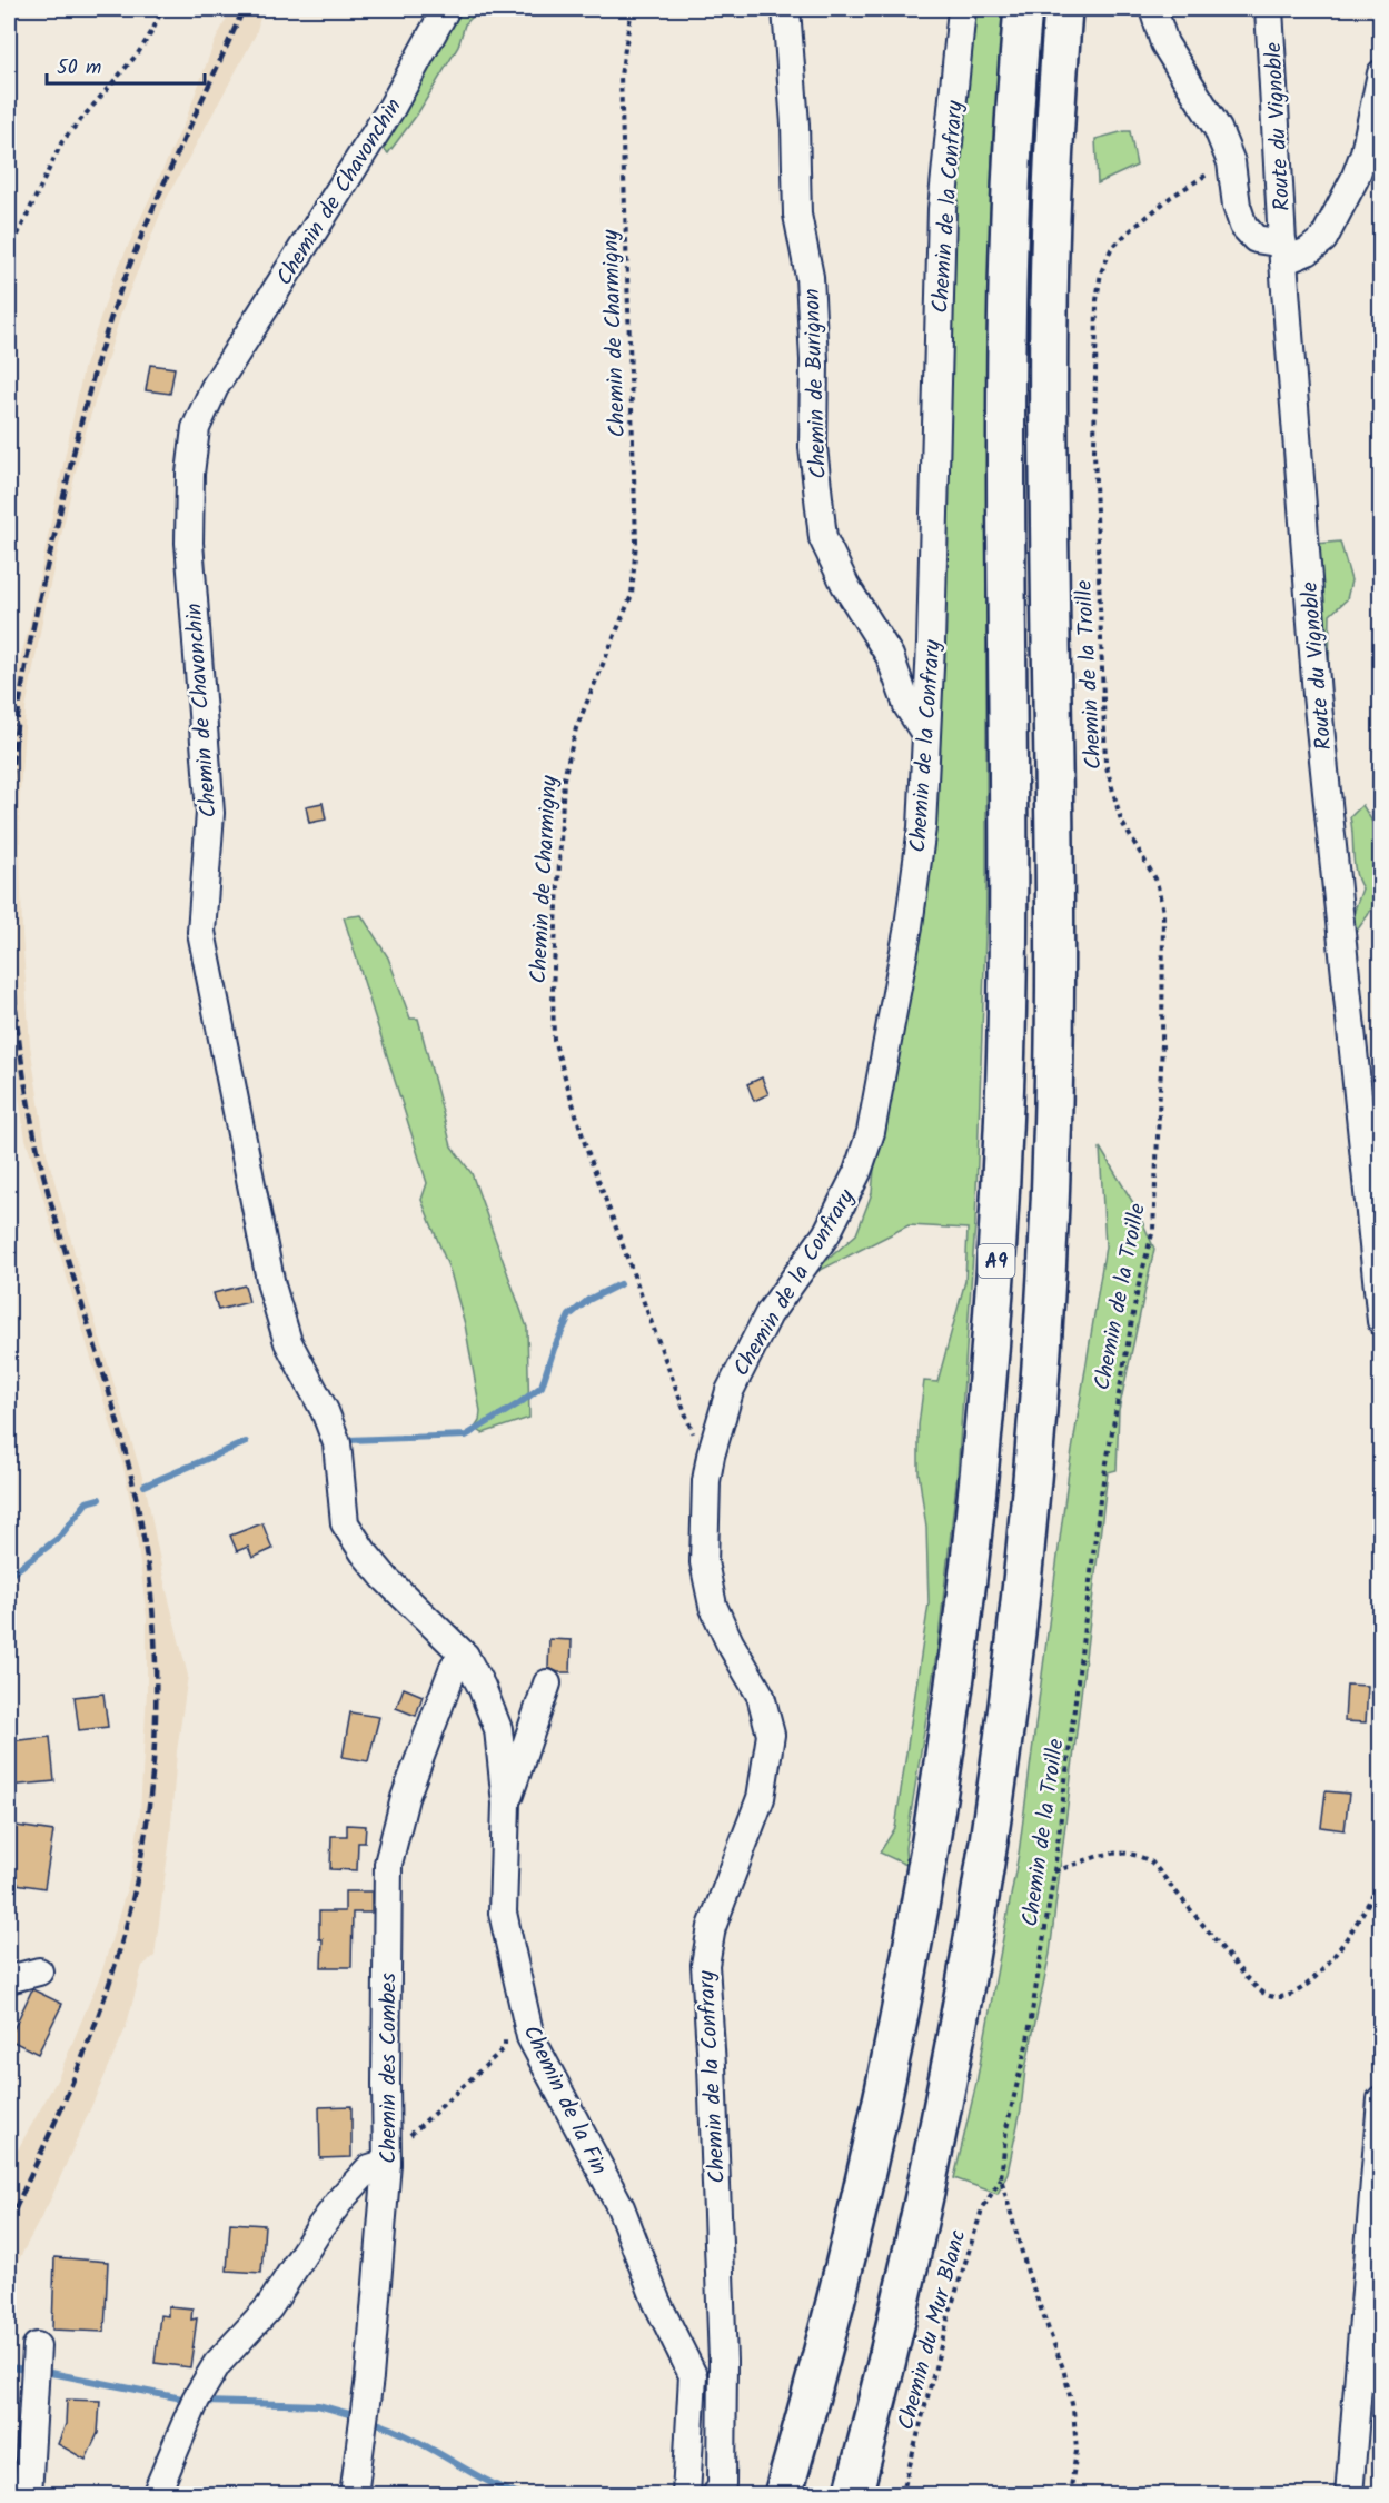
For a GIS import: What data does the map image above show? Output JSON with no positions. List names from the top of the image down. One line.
{"streets":{"highway":["A9"],"street":["Route du Vignoble","Chemin de Chavonchin","Chemin de la Confrary","Chemin de Burignon","Chemin des Combes","Chemin de la Fin"],"path":["Chemin de Charmigny","Chemin de la Troille","Chemin du Mur Blanc"]},"crossings":[["Chemin de Chavonchin","Chemin des Combes"],["Chemin de Chavonchin","Chemin de la Fin"],["Chemin de la Confrary","Chemin de Charmigny"],["Chemin de la Confrary","Chemin de Burignon"],["Chemin de la Troille","Chemin du Mur Blanc"],["Chemin des Combes","Chemin de la Fin"]],"scale_bar":"50 m"}
